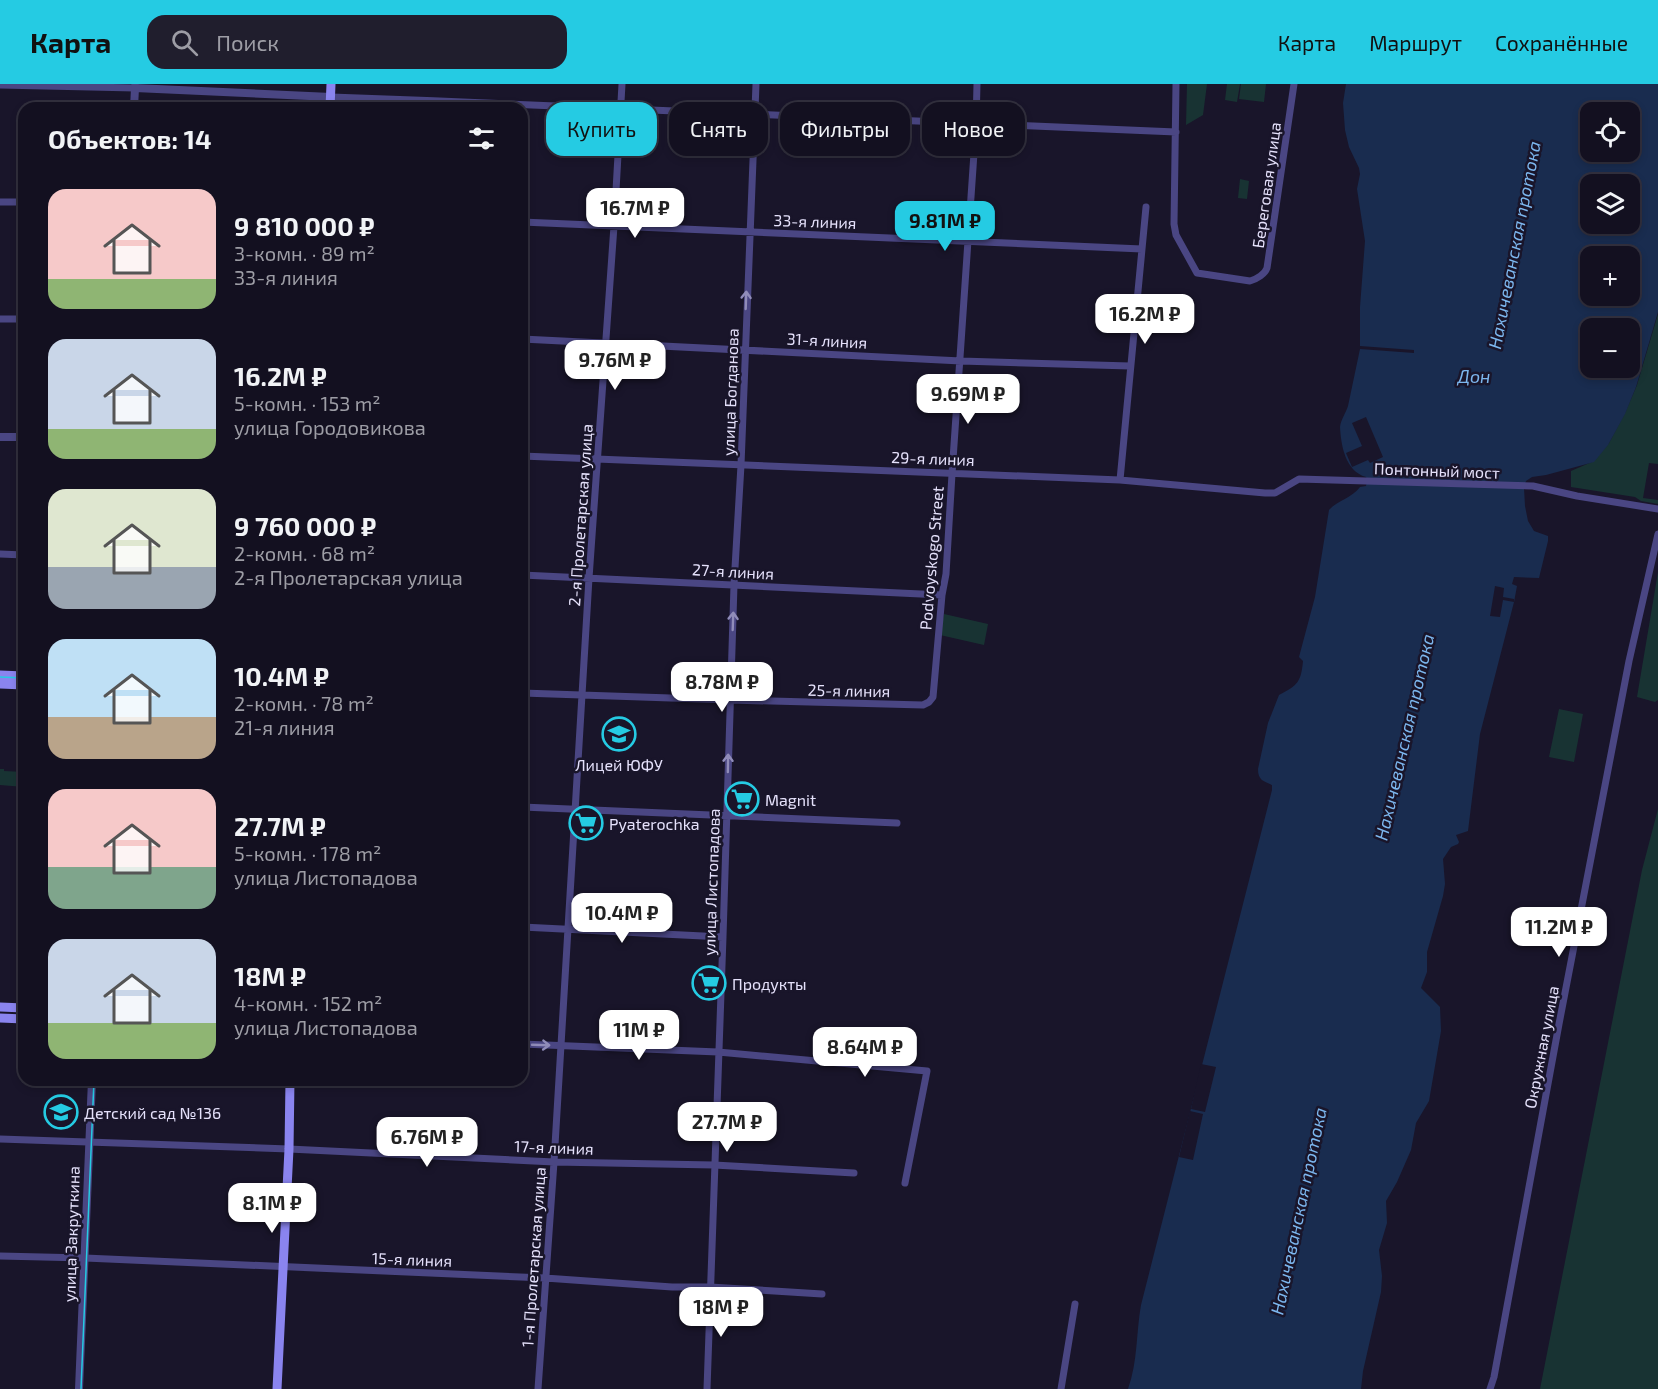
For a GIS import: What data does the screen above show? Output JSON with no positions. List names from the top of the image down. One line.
{"streets":{"street":["Береговая улица","33-я линия","31-я линия","улица Богданова","29-я линия","Понтонный мост","2-я Пролетарская улица","Podvoyskogo Street","27-я линия","25-я линия","улица Листопадова","Окружная улица","17-я линия","улица Закруткина","1-я Пролетарская улица","15-я линия"]},"crossings":[["33-я линия","улица Богданова"],["33-я линия","2-я Пролетарская улица"],["33-я линия","Podvoyskogo Street"],["31-я линия","улица Богданова"],["31-я линия","2-я Пролетарская улица"],["31-я линия","Podvoyskogo Street"],["улица Богданова","29-я линия"],["улица Богданова","27-я линия"],["улица Богданова","25-я линия"],["улица Богданова","улица Листопадова"],["29-я линия","Понтонный мост"],["29-я линия","2-я Пролетарская улица"],["29-я линия","Podvoyskogo Street"],["2-я Пролетарская улица","27-я линия"],["2-я Пролетарская улица","25-я линия"],["2-я Пролетарская улица","1-я Пролетарская улица"],["Podvoyskogo Street","27-я линия"],["Podvoyskogo Street","25-я линия"],["25-я линия","улица Листопадова"],["25-я линия","1-я Пролетарская улица"],["улица Листопадова","17-я линия"],["улица Листопадова","15-я линия"],["17-я линия","улица Закруткина"],["17-я линия","1-я Пролетарская улица"],["улица Закруткина","15-я линия"],["1-я Пролетарская улица","15-я линия"]],"one_way":["улица Богданова"],"water":["Нахичеванская протока","Дон"],"places":{"school or university":["Лицей ЮФУ","Детский сад №136"],"supermarket":["Magnit","Pyaterochka","Продукты"]},"page":{"header":"Карта","search":"Поиск","nav":["Карта","Маршрут","Сохранённые"],"map_buttons":["+","−"],"chip":["Купить","Снять","Фильтры","Новое"],"heading":"Объектов: 14","list":[{"name":"9 810 000 ₽","note":"3-комн. · 89 m² · 33-я линия"},{"name":"16.2M ₽","note":"5-комн. · 153 m² · улица Городовикова"},{"name":"9 760 000 ₽","note":"2-комн. · 68 m² · 2-я Пролетарская улица"},{"name":"10.4M ₽","note":"2-комн. · 78 m² · 21-я линия"},{"name":"27.7M ₽","note":"5-комн. · 178 m² · улица Листопадова"},{"name":"18M ₽","note":"4-комн. · 152 m² · улица Листопадова"}],"price":["16.7M ₽","9.81M ₽","16.2M ₽","9.76M ₽","9.69M ₽","8.78M ₽","10.4M ₽","11.2M ₽","11M ₽","8.64M ₽","27.7M ₽","6.76M ₽","8.1M ₽","18M ₽"]}}
